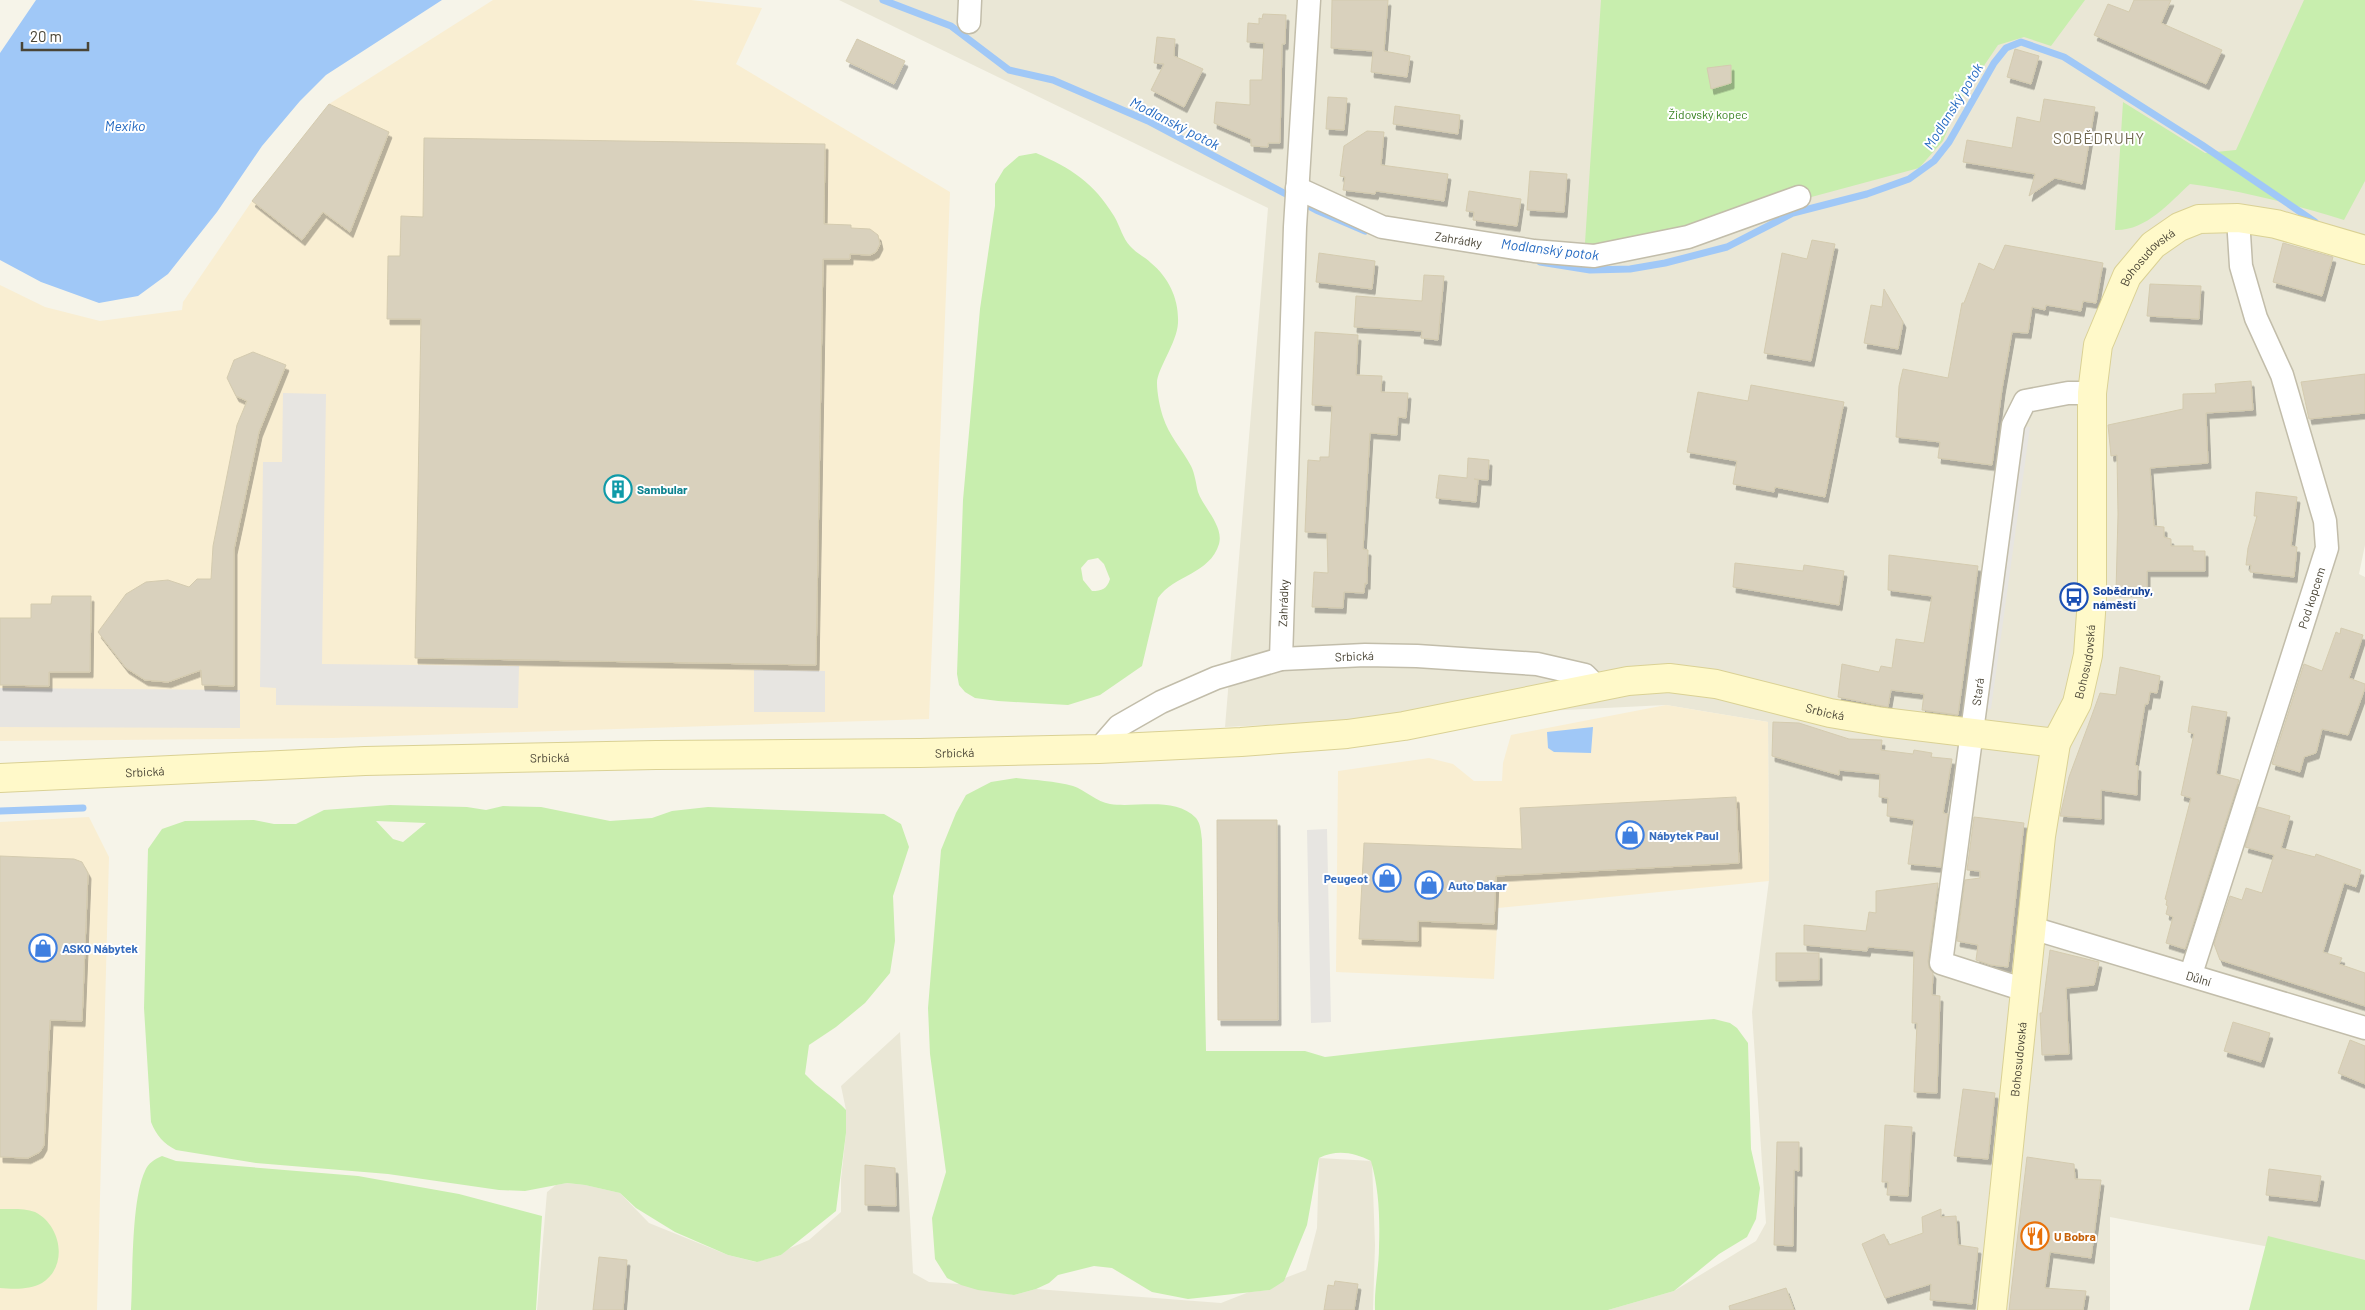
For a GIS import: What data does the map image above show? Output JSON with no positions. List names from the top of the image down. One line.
{"streets":{"street":["Zahrádky","Bohosudovská","Pod kopcem","Srbická","Stará","Důlní"]},"crossings":[["Zahrádky","Srbická"],["Bohosudovská","Pod kopcem"],["Bohosudovská","Srbická"],["Bohosudovská","Stará"],["Bohosudovská","Důlní"],["Pod kopcem","Důlní"],["Srbická","Stará"]],"districts":["SOBĚDRUHY"],"water":["Modlanský potok","Mexiko"],"parks":["Židovský kopec"],"places":{"building":["Sambular"],"bus stop":["Sobědruhy, náměstí"],"shop":["Nábytek Paul","Peugeot","Auto Dakar","ASKO Nábytek"],"restaurant":["U Bobra"]},"scale_bar":"20 m"}
